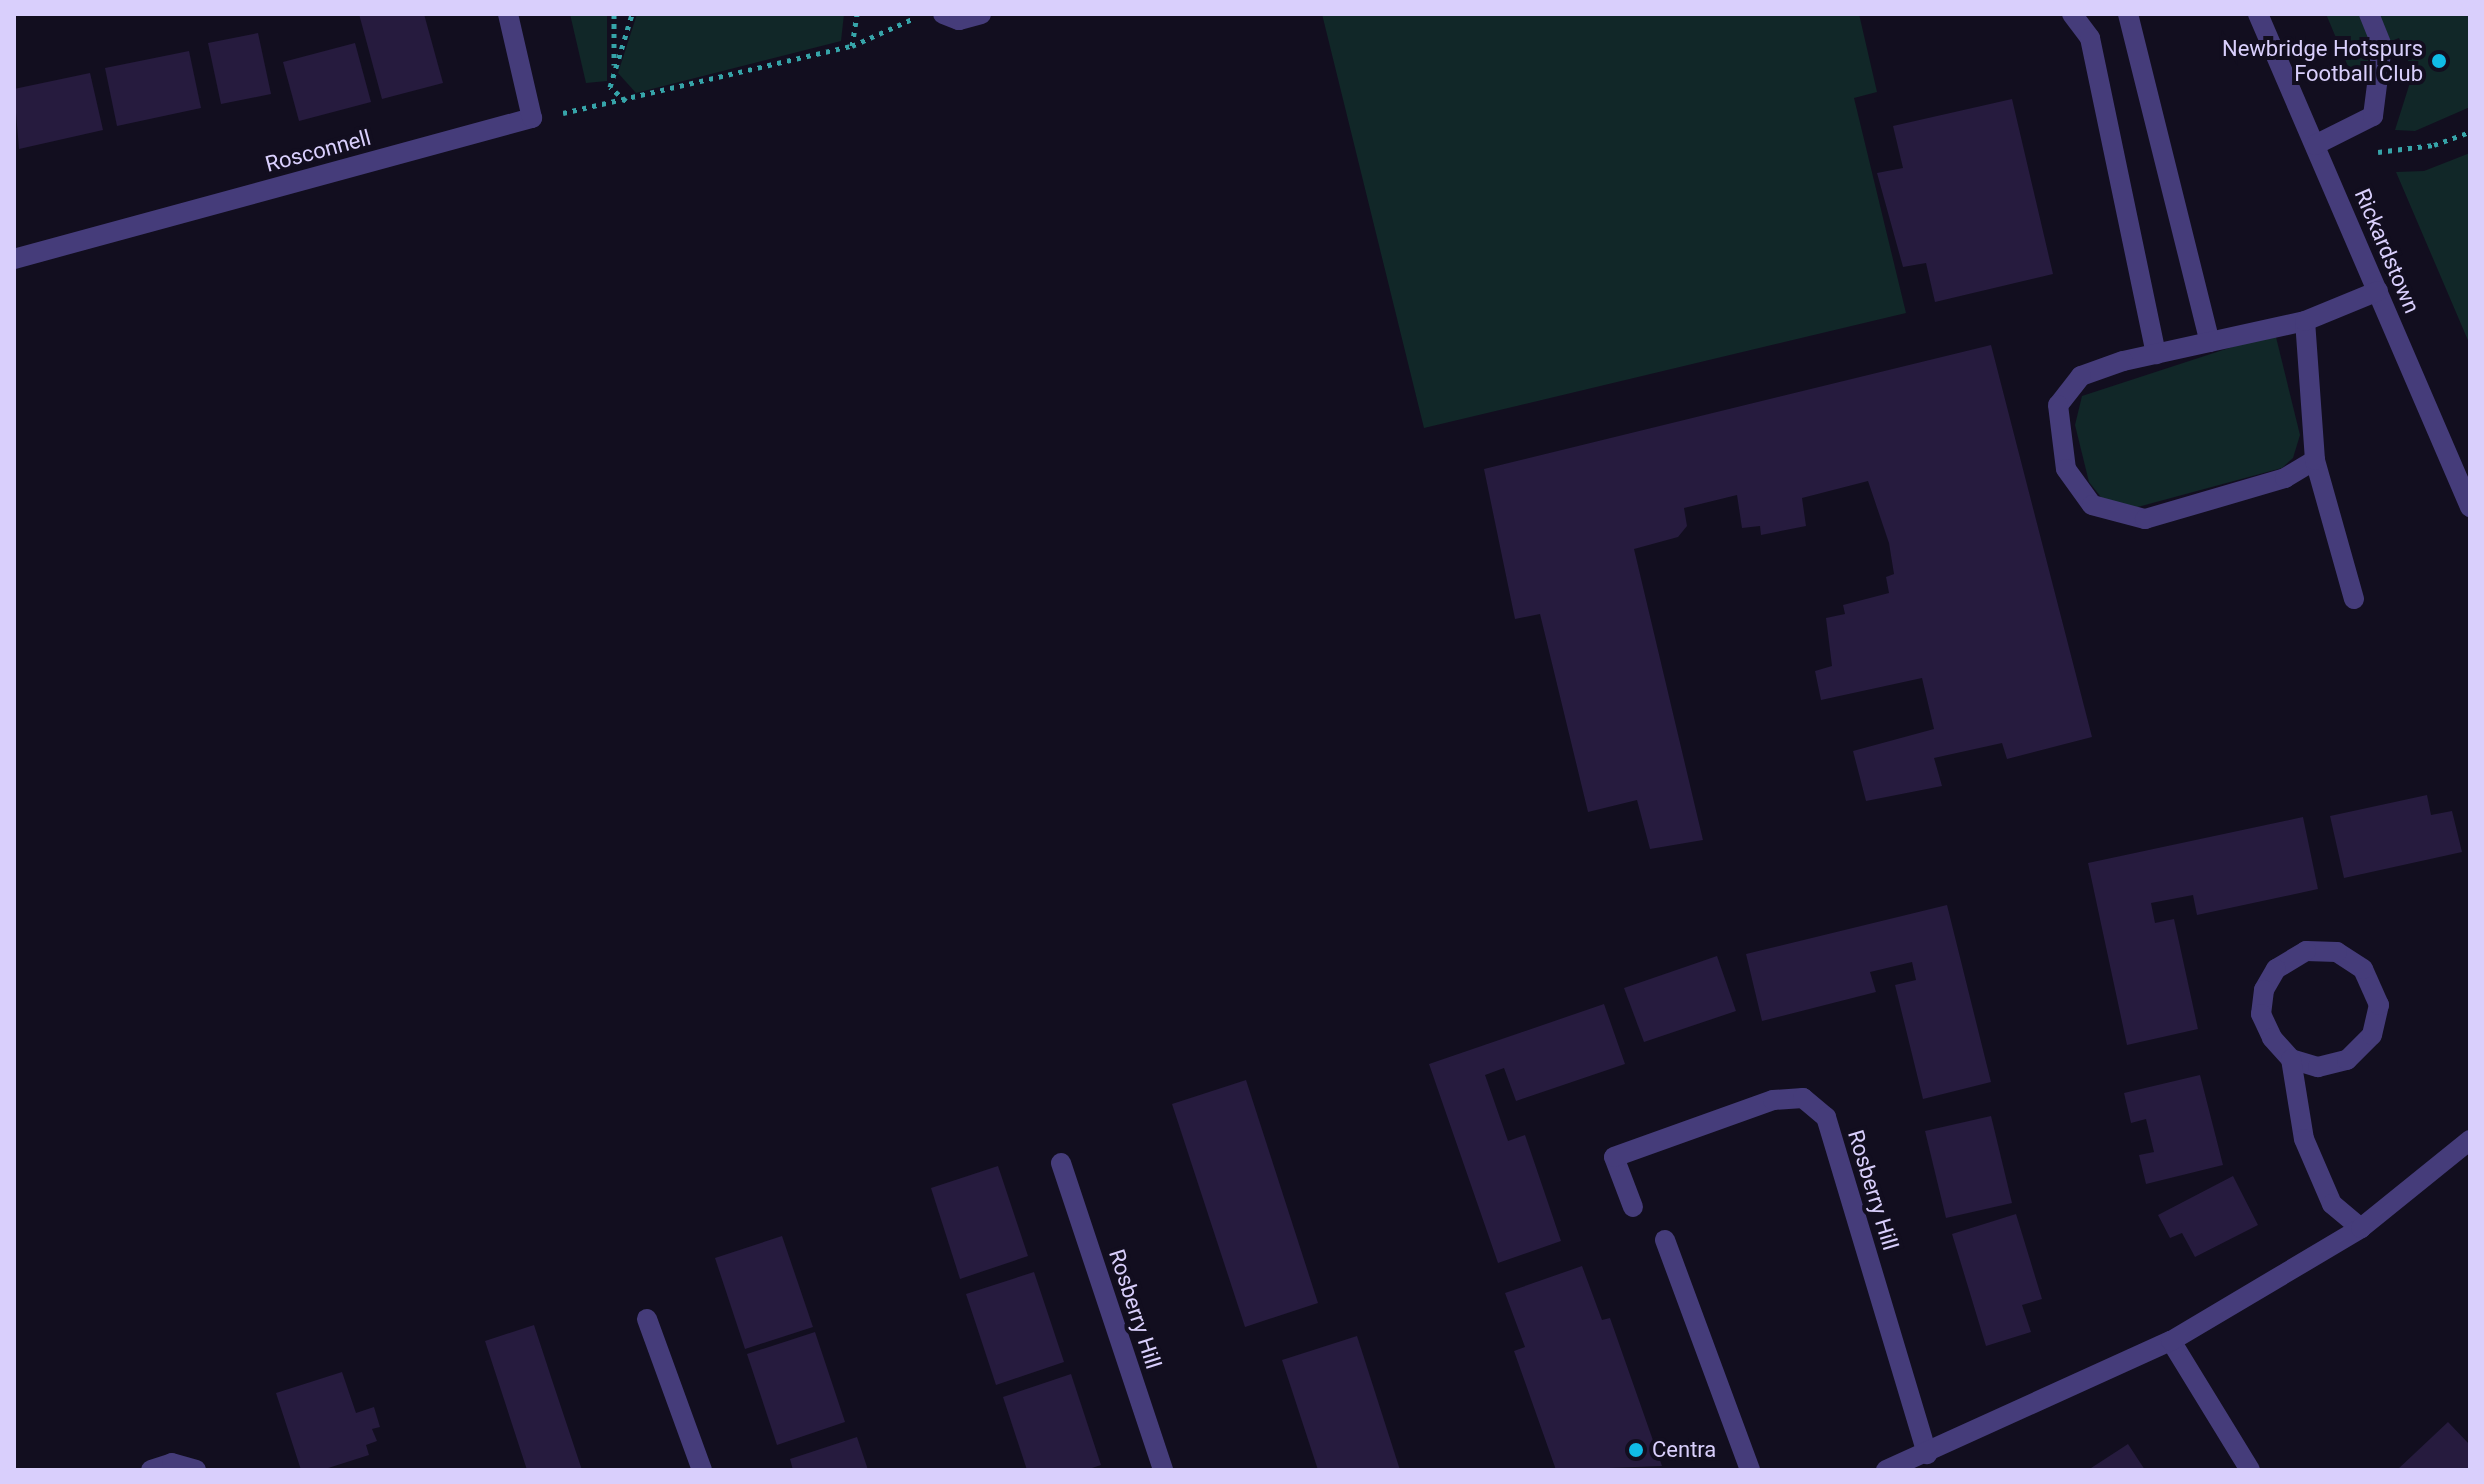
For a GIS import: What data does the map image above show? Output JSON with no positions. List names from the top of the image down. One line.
{"streets":{"street":["Rosconnell","Rickardstown","Rosberry Hill"]},"places":["Newbridge Hotspurs Football Club","Centra"]}
